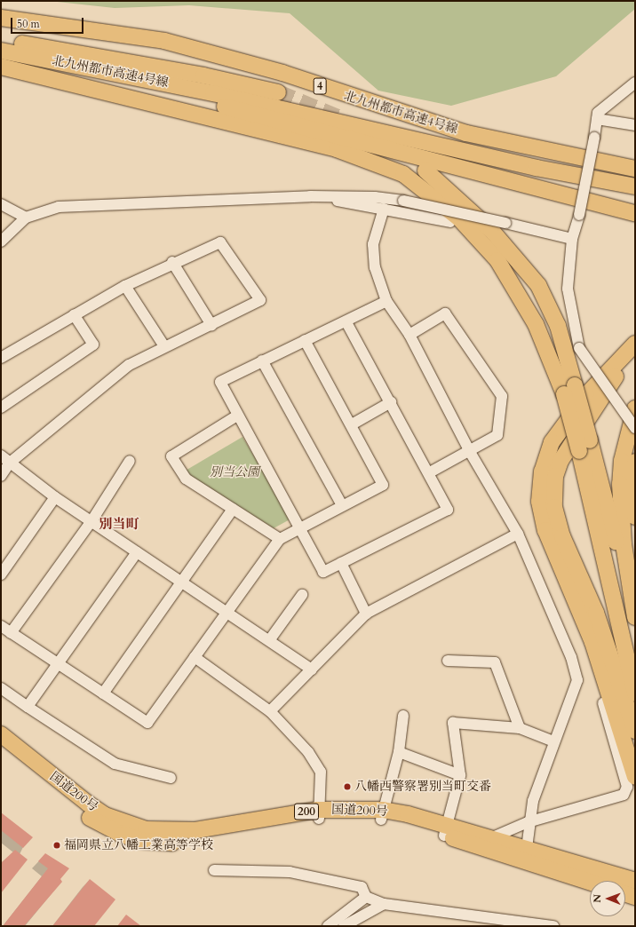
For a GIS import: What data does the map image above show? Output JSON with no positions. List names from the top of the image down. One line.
{"streets":{"highway":["北九州都市高速4号線","4","国道200号","200"]},"districts":["別当町"],"parks":["別当公園"],"places":["八幡西警察署別当町交番","福岡県立八幡工業高等学校"],"scale_bar":"50 m","north":"left"}
